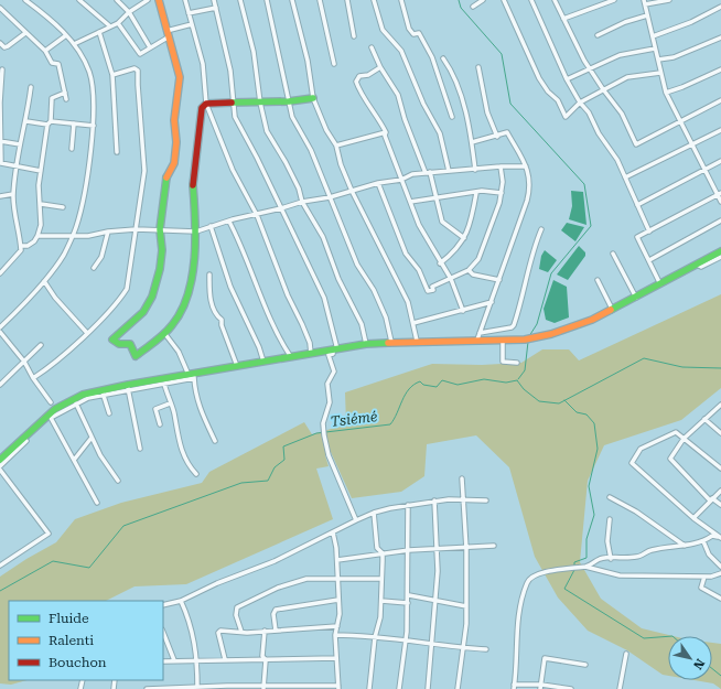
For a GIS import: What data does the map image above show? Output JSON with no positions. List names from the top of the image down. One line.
{"water":["Tsiémé"],"legend":["Fluide","Ralenti","Bouchon"],"north":"bottom right"}
